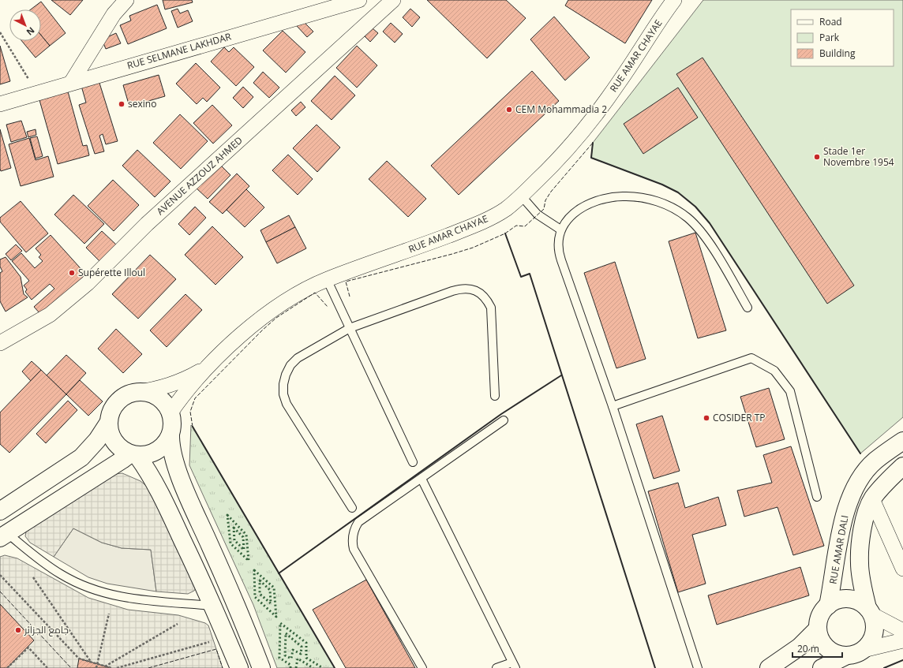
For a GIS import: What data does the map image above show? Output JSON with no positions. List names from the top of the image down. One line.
{"streets":{"street":["RUE SELMANE LAKHDAR","RUE AMAR CHAYAE","AVENUE AZZOUZ AHMED","RUE AMAR DALI"]},"places":["sexino","CEM Mohammadia 2","Stade 1er Novembre 1954","Supérette Illoul","COSIDER TP","جامع الجزائر"],"legend":["Road","Park","Building"],"scale_bar":"20 m","north":"bottom right"}
